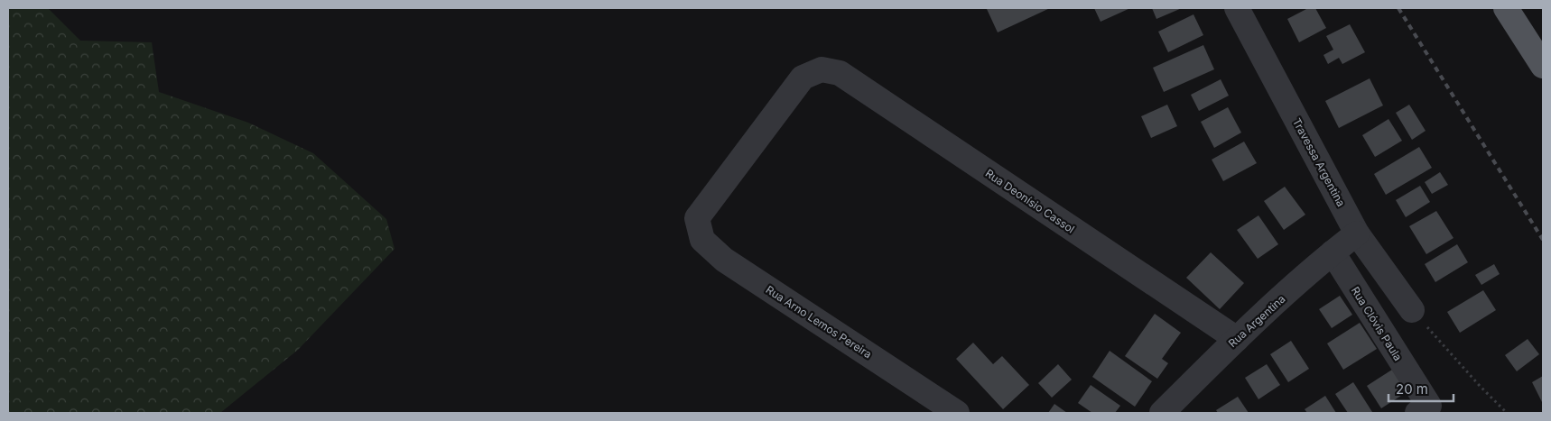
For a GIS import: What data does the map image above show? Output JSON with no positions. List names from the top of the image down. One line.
{"streets":{"street":["Travessa Argentina","Rua Deonísio Cassol","Rua Argentina","Rua Arno Lemos Pereira","Rua Clóvis Paula"]},"crossings":[["Travessa Argentina","Rua Argentina"],["Rua Deonísio Cassol","Rua Argentina"],["Rua Deonísio Cassol","Rua Arno Lemos Pereira"],["Rua Argentina","Rua Clóvis Paula"]],"scale_bar":"20 m"}
